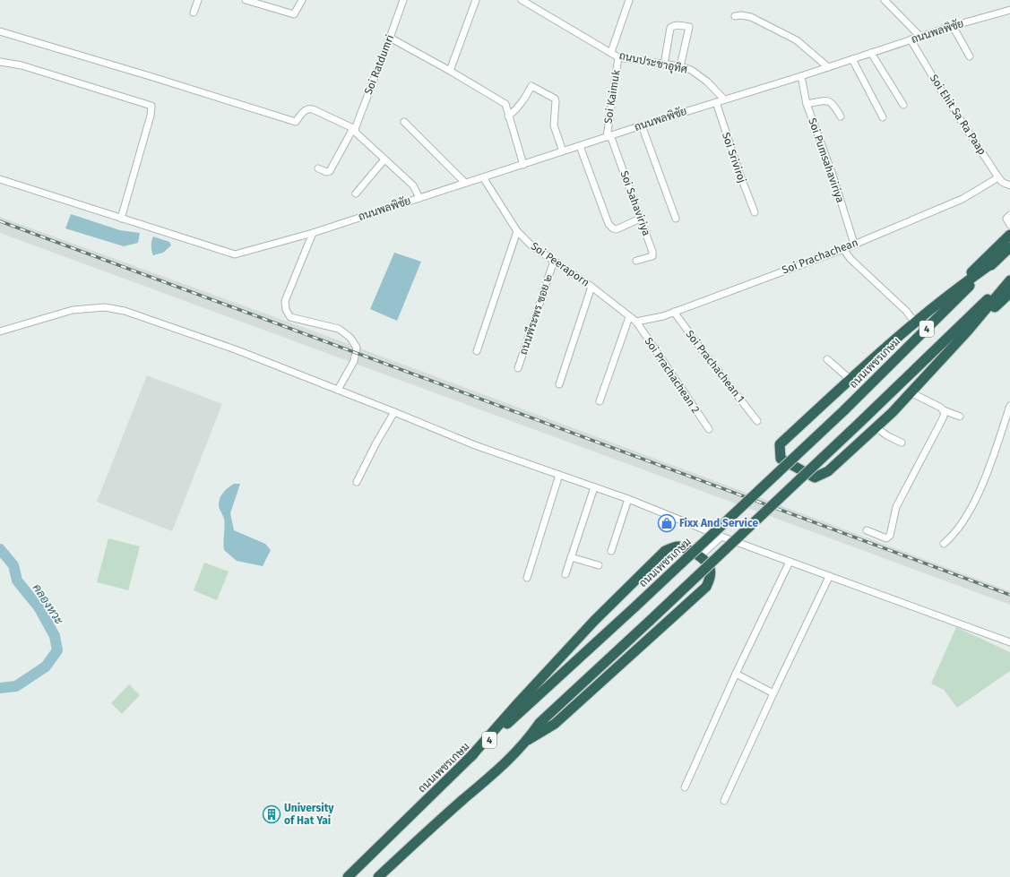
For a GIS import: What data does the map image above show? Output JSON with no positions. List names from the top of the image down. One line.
{"streets":{"highway":["4","ถนนเพชรเกษม"],"street":["ถนนพลพิชัย","ถนนประชาอุทิศ","Soi Ratdumri","Soi Kaimuk","Soi Ehit Sa Ra Paap","Soi Sriviroj","Soi Pumsahaviriya","Soi Sahaviriya","Soi Prachachean","Soi Peeraporn","ถนนพีระพร ซอย ๒","Soi Prachachean 1","Soi Prachachean 2"]},"crossings":[["ถนนพลพิชัย","ถนนประชาอุทิศ"],["ถนนพลพิชัย","Soi Kaimuk"],["ถนนพลพิชัย","Soi Ehit Sa Ra Paap"],["ถนนพลพิชัย","Soi Sriviroj"],["ถนนพลพิชัย","Soi Pumsahaviriya"],["ถนนพลพิชัย","Soi Sahaviriya"],["ถนนพลพิชัย","Soi Peeraporn"],["ถนนประชาอุทิศ","Soi Kaimuk"],["Soi Kaimuk","Soi Sahaviriya"],["Soi Ehit Sa Ra Paap","Soi Prachachean"],["Soi Pumsahaviriya","Soi Prachachean"],["Soi Prachachean","Soi Peeraporn"],["Soi Prachachean","Soi Prachachean 1"],["Soi Prachachean","Soi Prachachean 2"],["Soi Peeraporn","ถนนพีระพร ซอย ๒"],["Soi Peeraporn","Soi Prachachean 2"]],"water":["คลองหวะ"],"places":{"shop":["Fixx And Service"],"building":["University of Hat Yai"]}}
